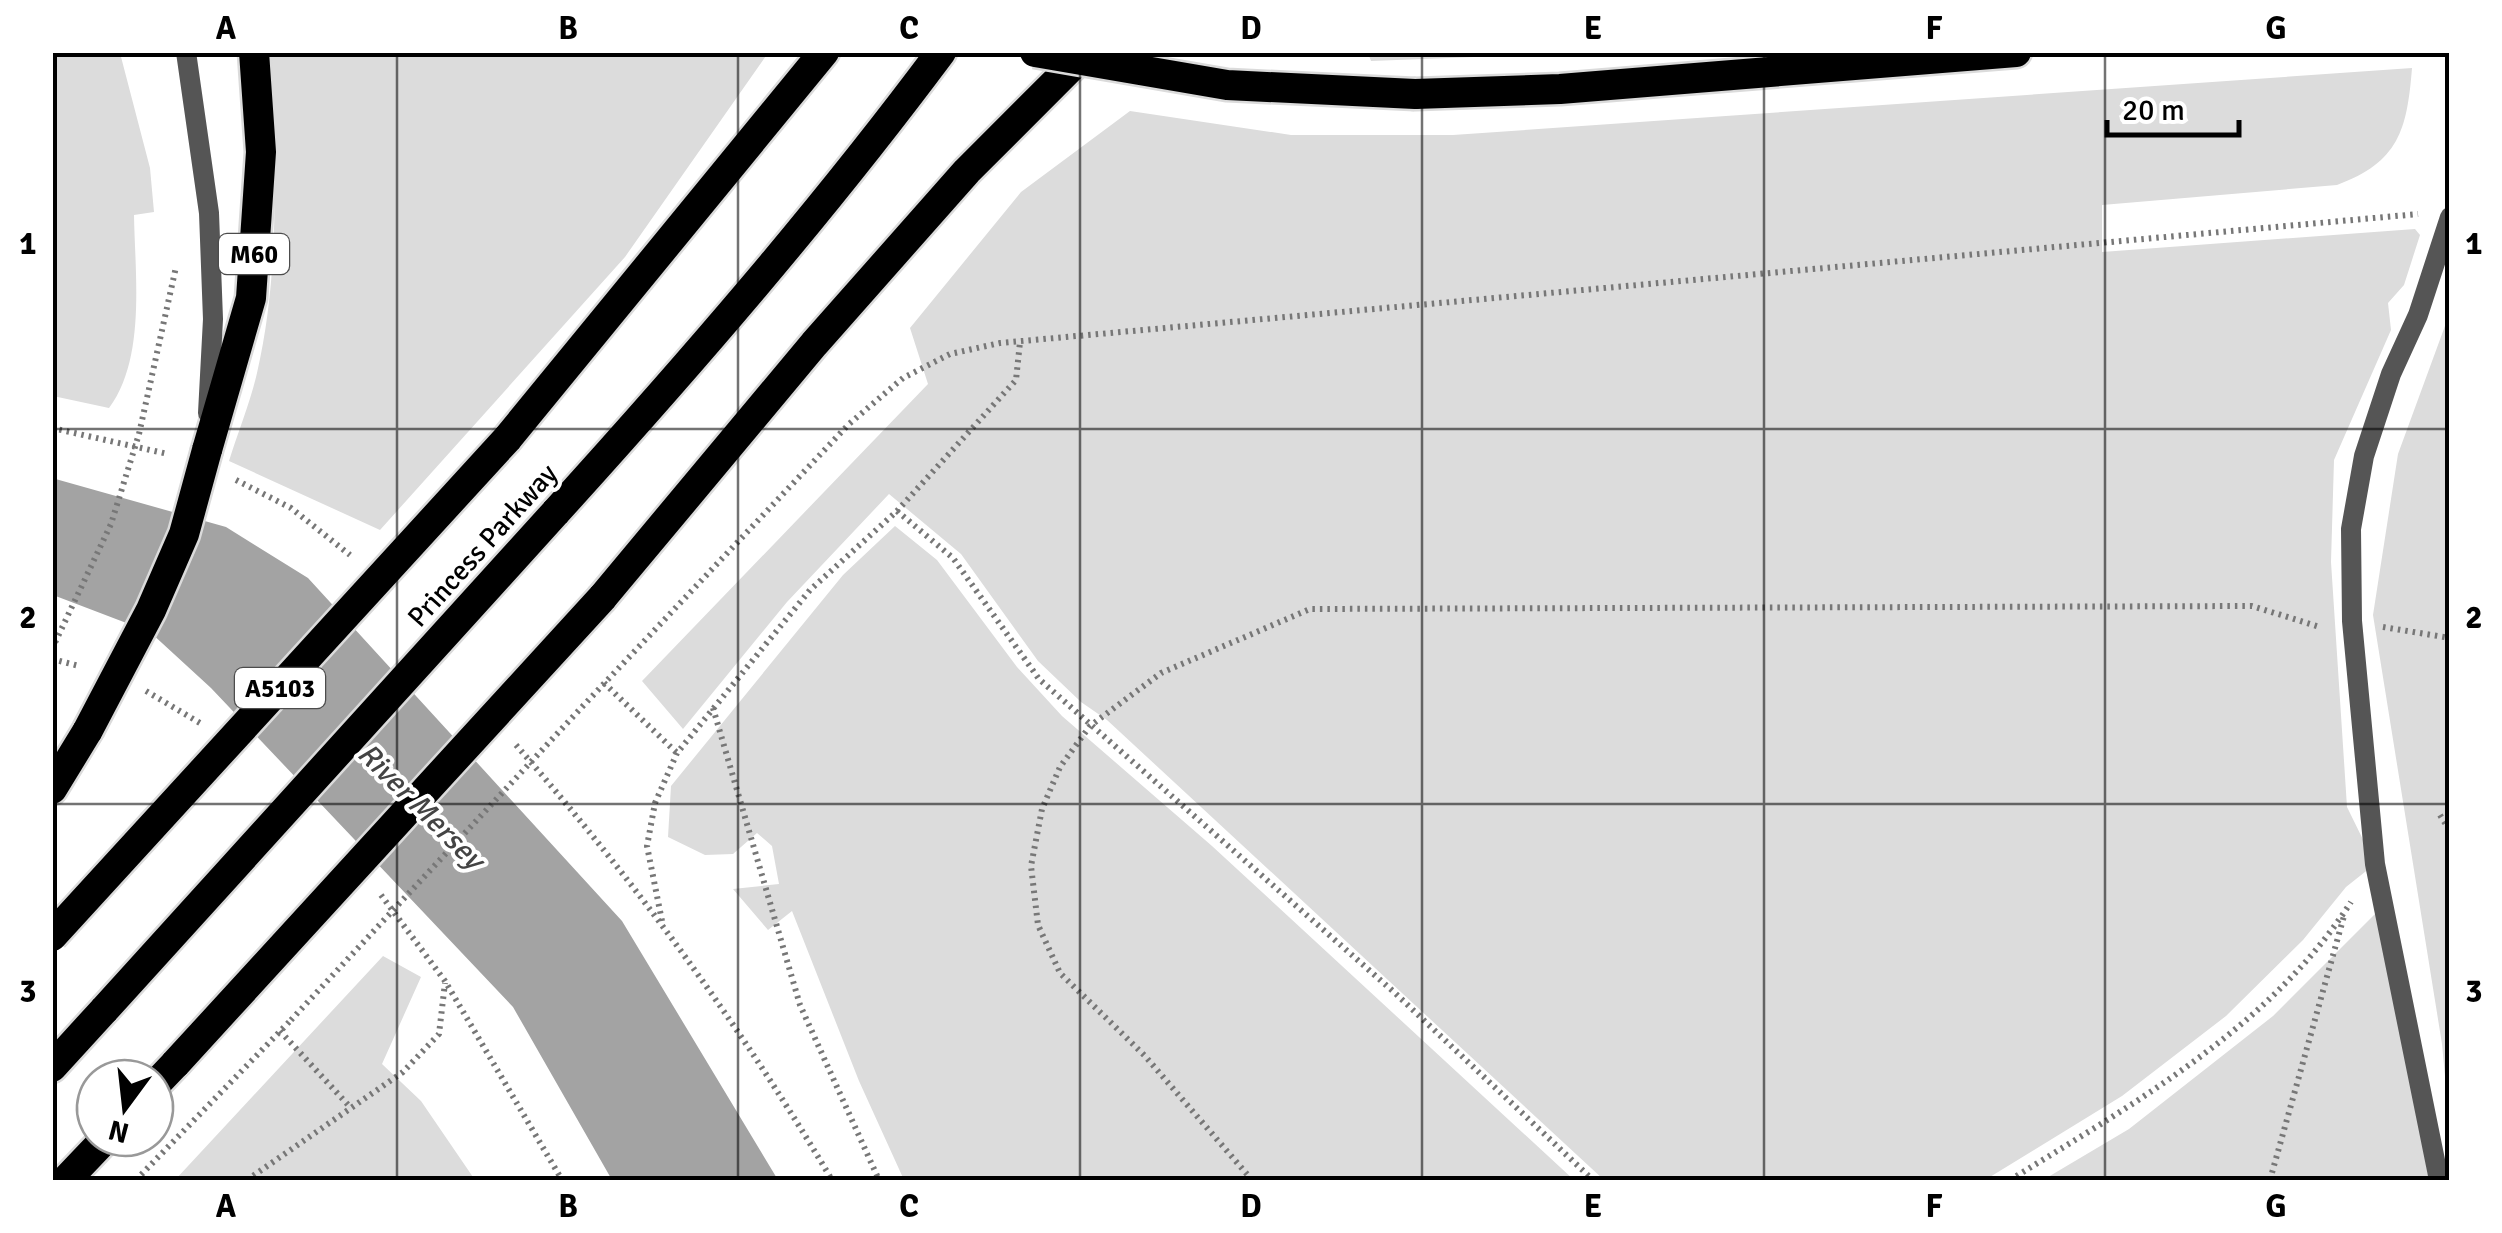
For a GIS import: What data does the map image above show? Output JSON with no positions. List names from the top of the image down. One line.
{"streets":{"highway":["M60","Princess Parkway","A5103"]},"water":["River Mersey"],"scale_bar":"20 m","north":"bottom","grid":{"columns":["A","B","C","D","E","F","G"],"rows":["1","2","3"]}}
